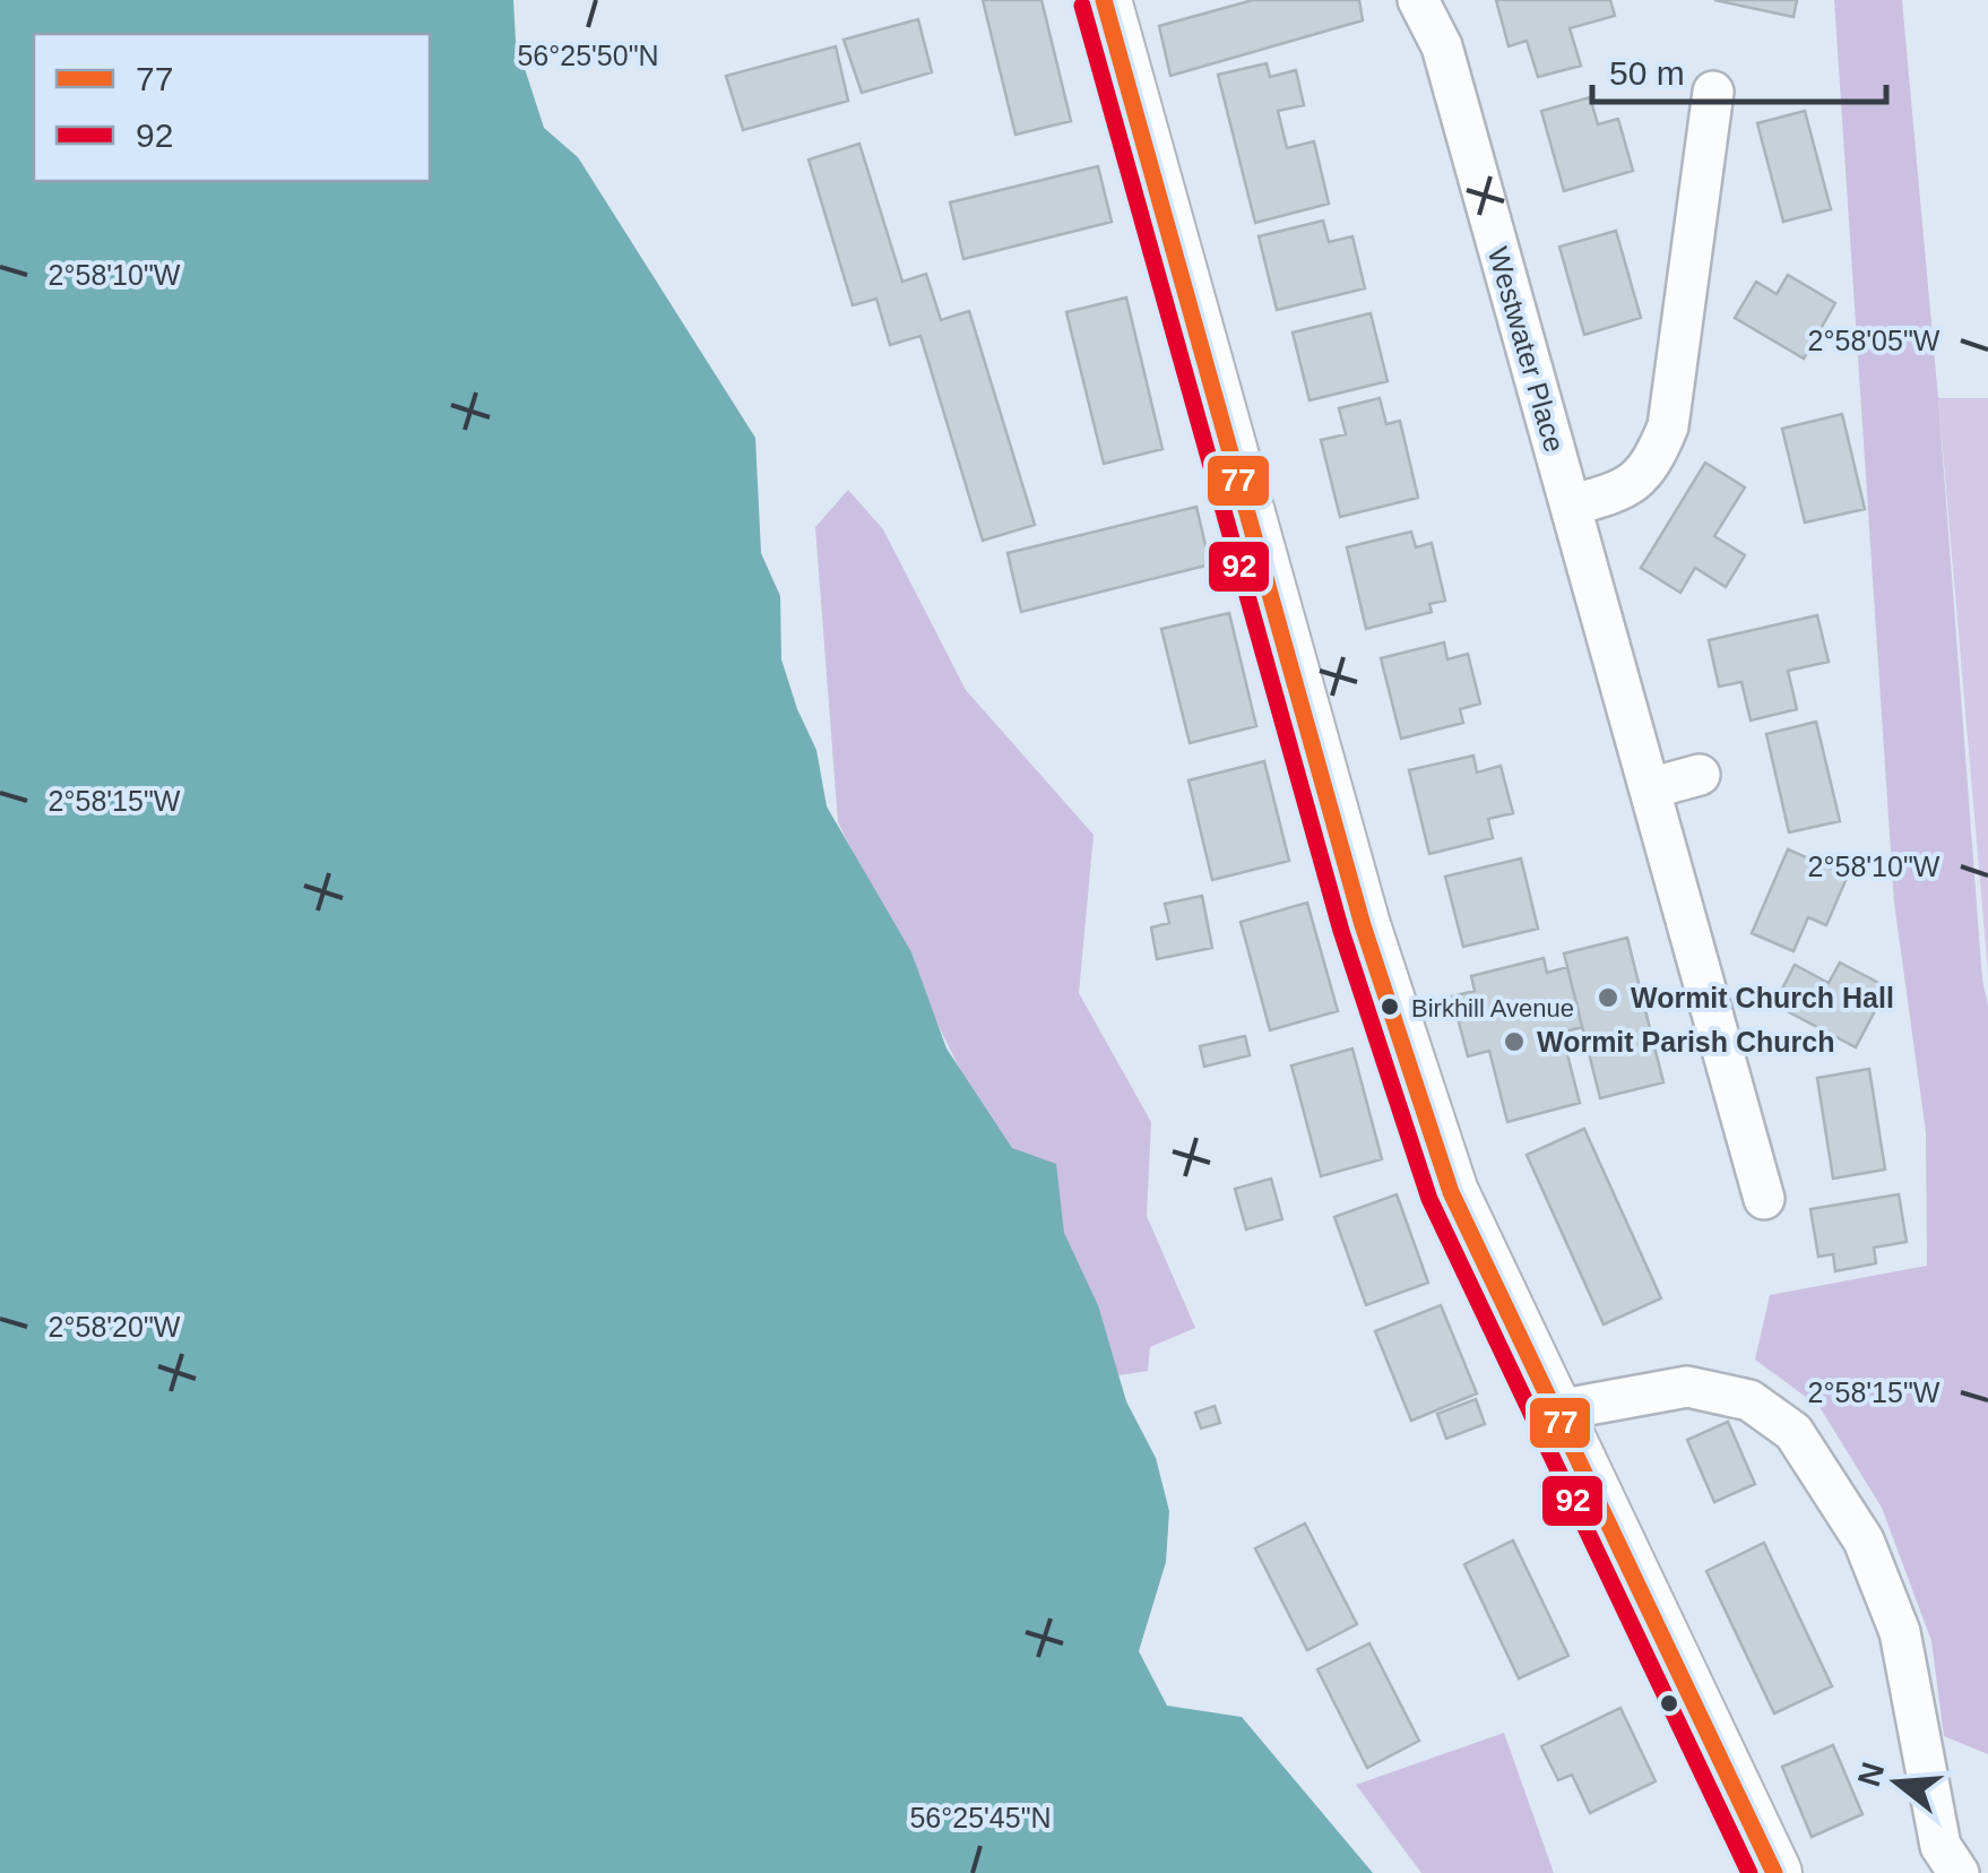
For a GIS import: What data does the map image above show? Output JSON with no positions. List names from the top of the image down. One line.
{"streets":{"street":["Westwater Place"]},"places":["Wormit Church Hall","Birkhill Avenue","Wormit Parish Church"],"lines":["transit line 77","transit line 92"],"legend":["77","92"],"scale_bar":"50 m","north":"left","coordinates":["56°25'50\"N","2°58'10\"W","2°58'05\"W","2°58'15\"W","2°58'20\"W","56°25'45\"N"]}
